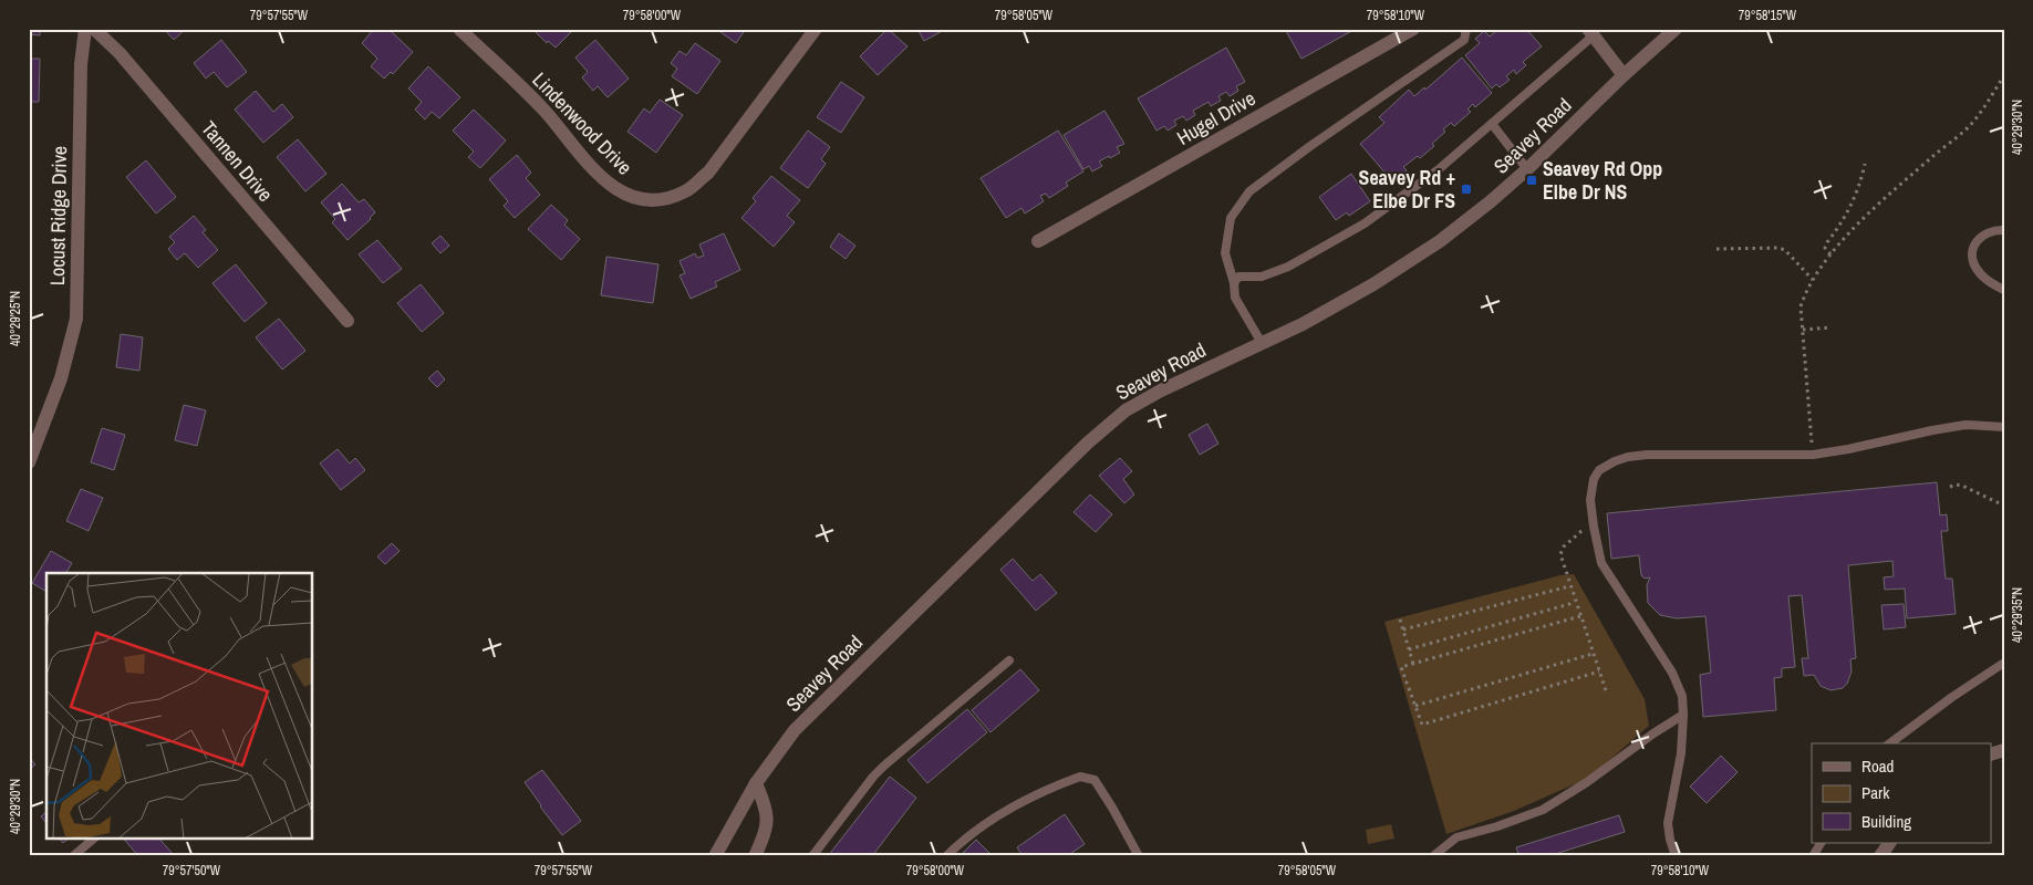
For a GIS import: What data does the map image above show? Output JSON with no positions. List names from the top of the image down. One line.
{"streets":{"street":["Hugel Drive","Lindenwood Drive","Seavey Road","Tannen Drive","Locust Ridge Drive"]},"places":{"transit":["Seavey Rd Opp Elbe Dr NS","Seavey Rd + Elbe Dr FS"]},"legend":["Road","Park","Building"],"coordinates":["79°57'55\"W","79°58'00\"W","79°58'05\"W","79°58'10\"W","79°58'15\"W","40°29'30\"N","40°29'25\"N","40°29'35\"N","79°57'50\"W"]}
